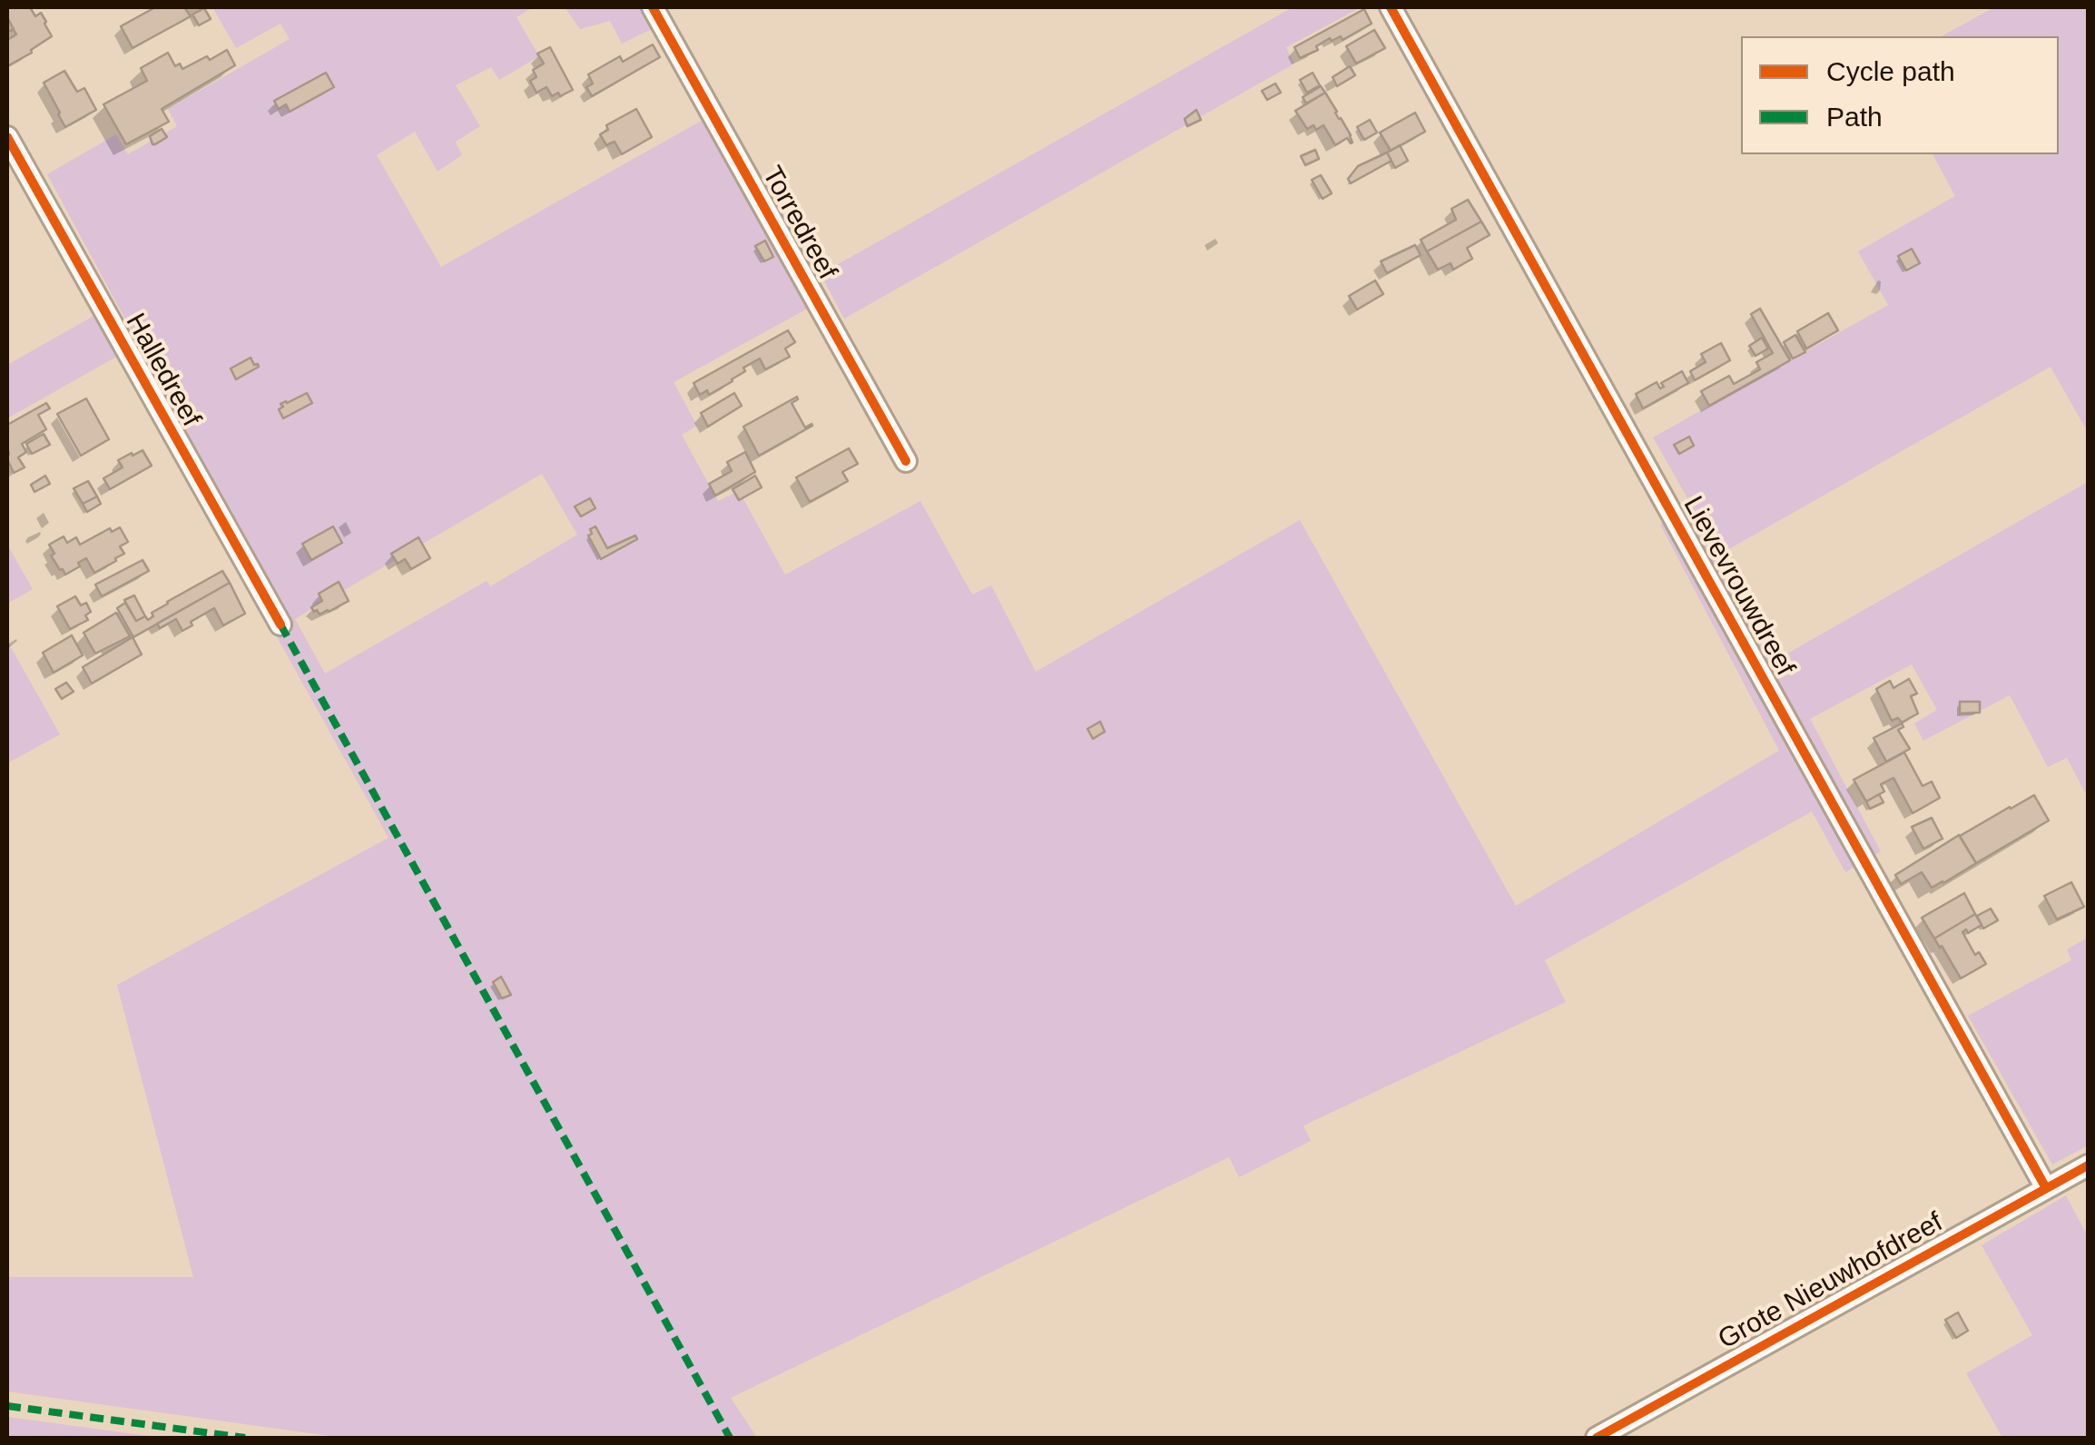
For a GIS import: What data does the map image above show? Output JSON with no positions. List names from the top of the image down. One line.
{"streets":{"street":["Torredreef","Halledreef","Lievevrouwdreef","Grote Nieuwhofdreef"]},"crossings":[["Lievevrouwdreef","Grote Nieuwhofdreef"]],"legend":["Cycle path","Path"]}
